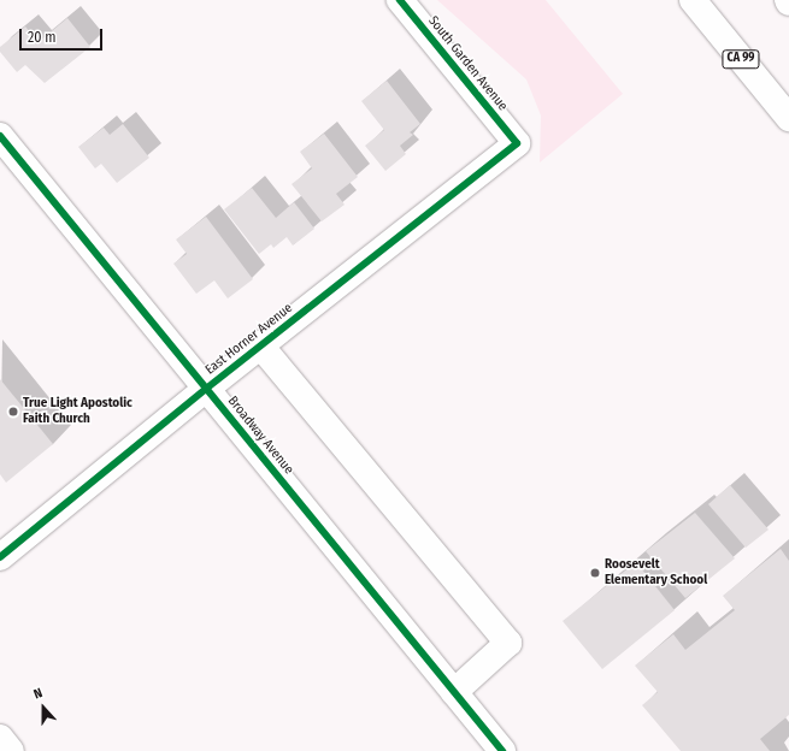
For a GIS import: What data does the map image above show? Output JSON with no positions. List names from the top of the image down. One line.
{"streets":{"main road":["CA 99","South Garden Avenue","East Horner Avenue","Broadway Avenue"]},"crossings":[["South Garden Avenue","East Horner Avenue"],["East Horner Avenue","Broadway Avenue"]],"places":["True Light Apostolic Faith Church","Roosevelt Elementary School"],"scale_bar":"20 m","north":"top"}
